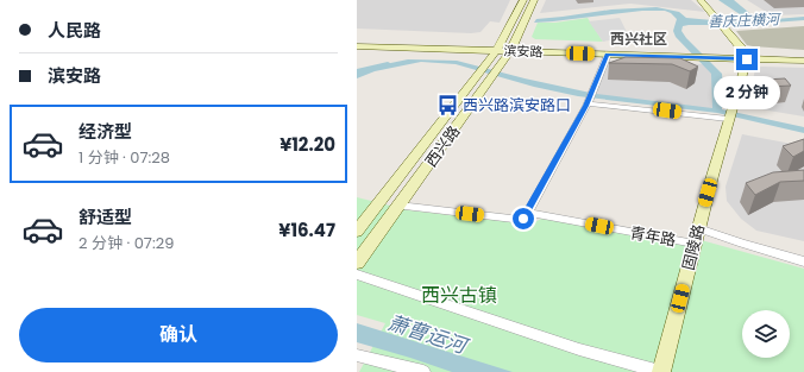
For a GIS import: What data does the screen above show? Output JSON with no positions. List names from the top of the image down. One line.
{"streets":{"main road":["滨安路","西兴路","固陵路"],"street":["青年路"]},"crossings":[["滨安路","西兴路"],["滨安路","固陵路"],["西兴路","青年路"],["青年路","固陵路"]],"districts":["西兴社区"],"water":["善庆庄横河","萧曹运河"],"parks":["西兴古镇"],"places":{"bus stop":["西兴路滨安路口"]},"page":{"banner":["人民路","滨安路"],"bubble":"2 分钟","list":[{"name":"经济型","note":"1 分钟 · 07:28","value":"¥12.20"},{"name":"舒适型","note":"2 分钟 · 07:29","value":"¥16.47"}],"buttons":"确认"}}
